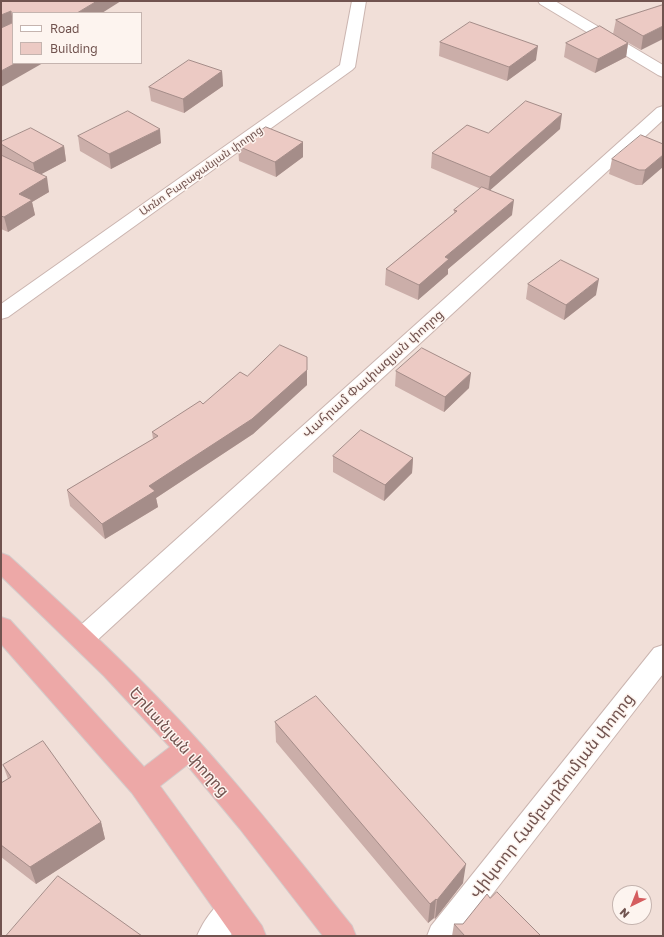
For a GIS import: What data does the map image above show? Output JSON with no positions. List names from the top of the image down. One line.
{"streets":{"highway":["Երևանյան փողոց"],"street":["Առնո Բաբաջանյան փողոց","Վահրամ Փափազյան փողոց","Վիկտոր Համբարձումյան փողոց"]},"crossings":[["Վահրամ Փափազյան փողոց","Երևանյան փողոց"]],"legend":["Road","Building"],"north":"bottom left"}
